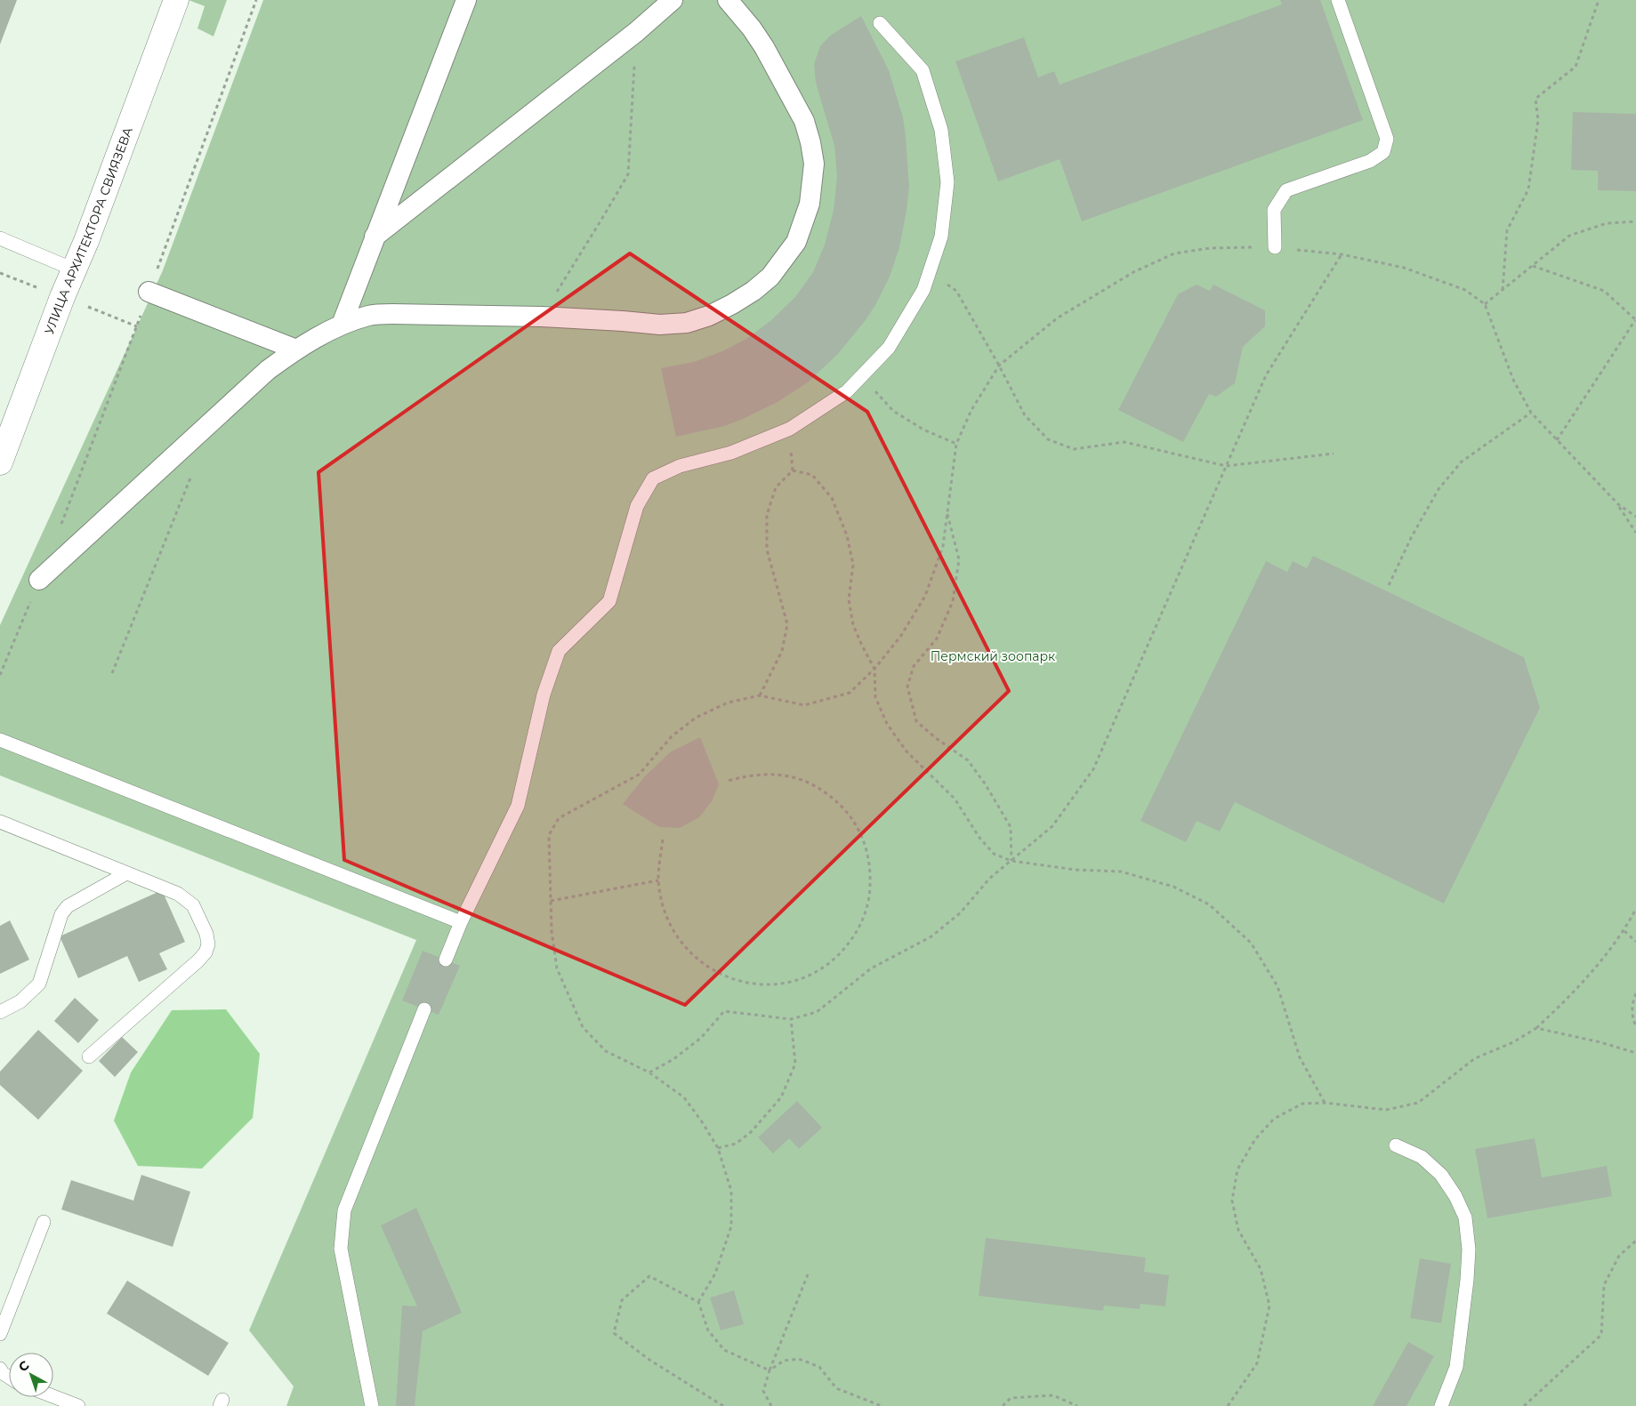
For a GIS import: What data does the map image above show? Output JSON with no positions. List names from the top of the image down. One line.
{"streets":{"main road":["УЛИЦА АРХИТЕКТОРА СВИЯЗЕВА"]},"parks":["Пермский зоопарк"],"north":"top left"}
